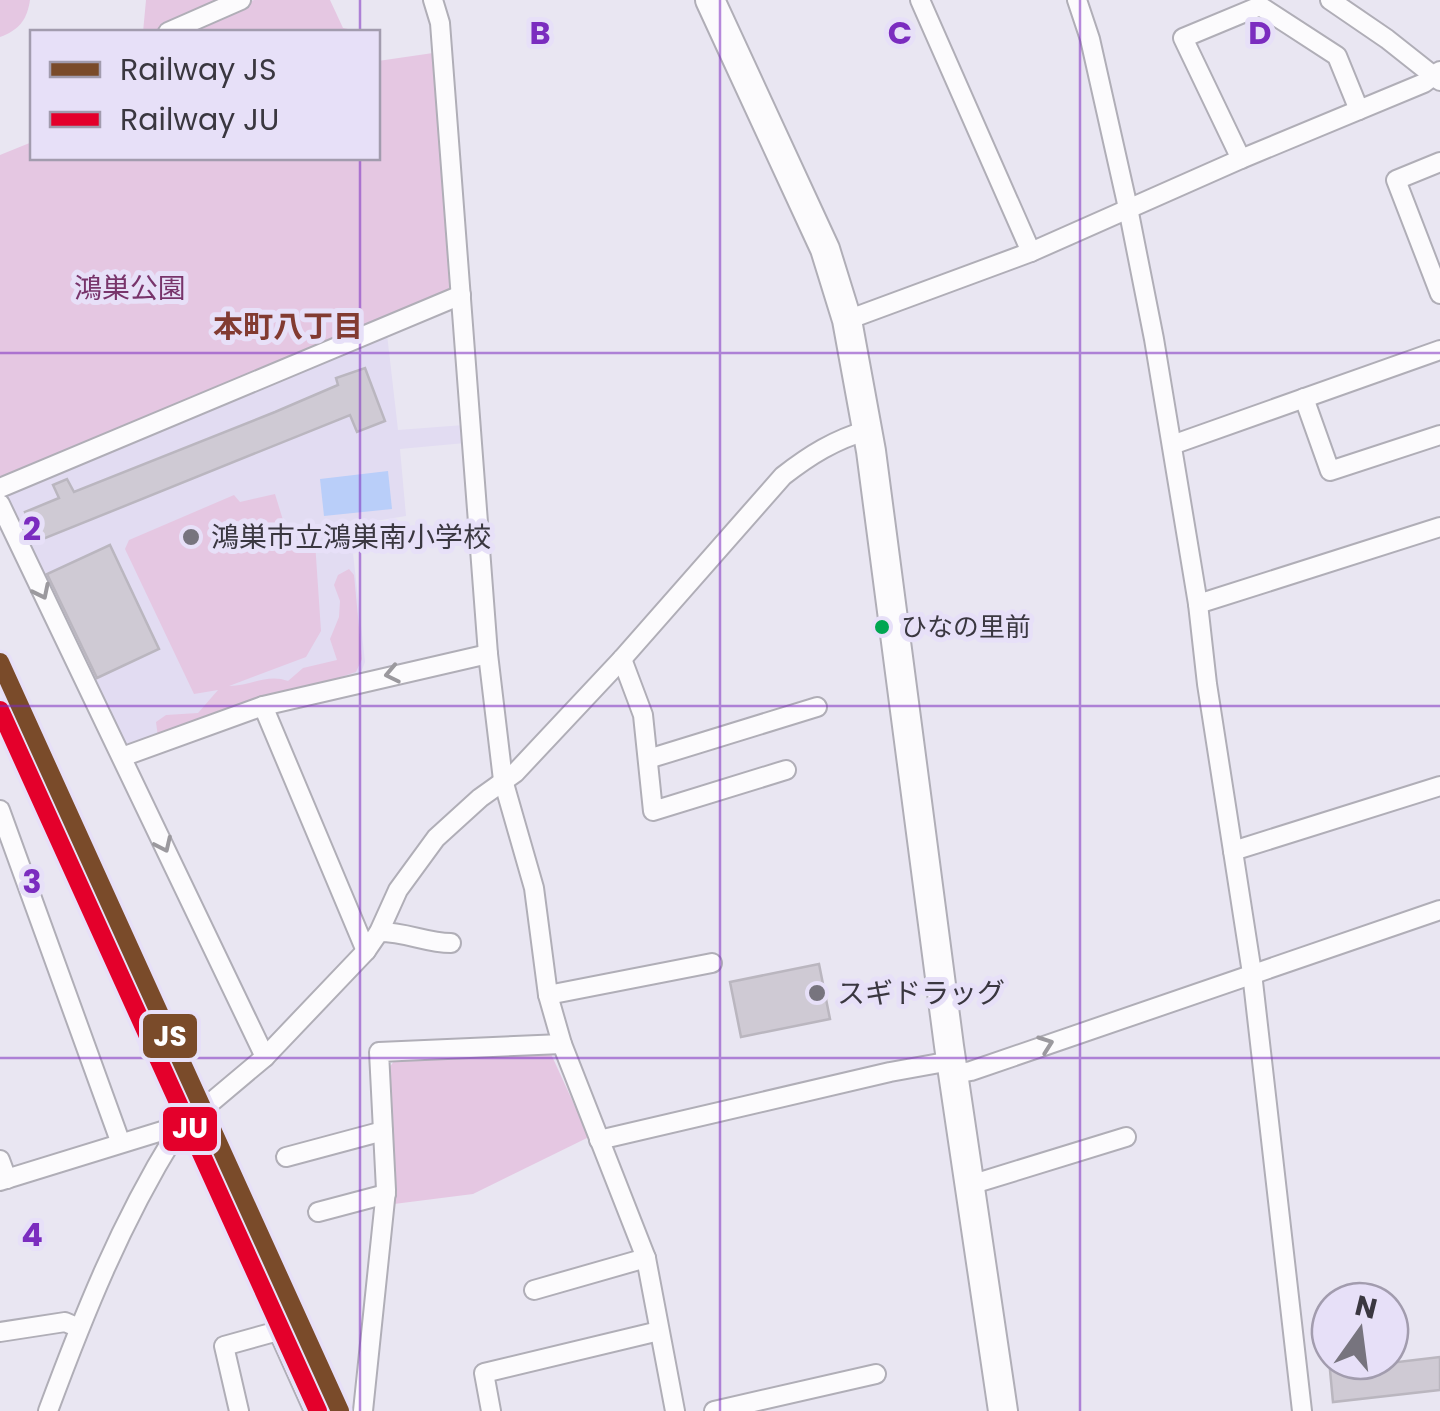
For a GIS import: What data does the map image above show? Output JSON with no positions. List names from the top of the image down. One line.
{"districts":["本町八丁目"],"parks":["鴻巣公園"],"places":["鴻巣市立鴻巣南小学校","ひなの里前","スギドラッグ"],"lines":["rail line JS","rail line JU"],"legend":["Railway JS","Railway JU"],"north":"top","grid":{"columns":["B","C","D"],"rows":["2","3","4"]}}
